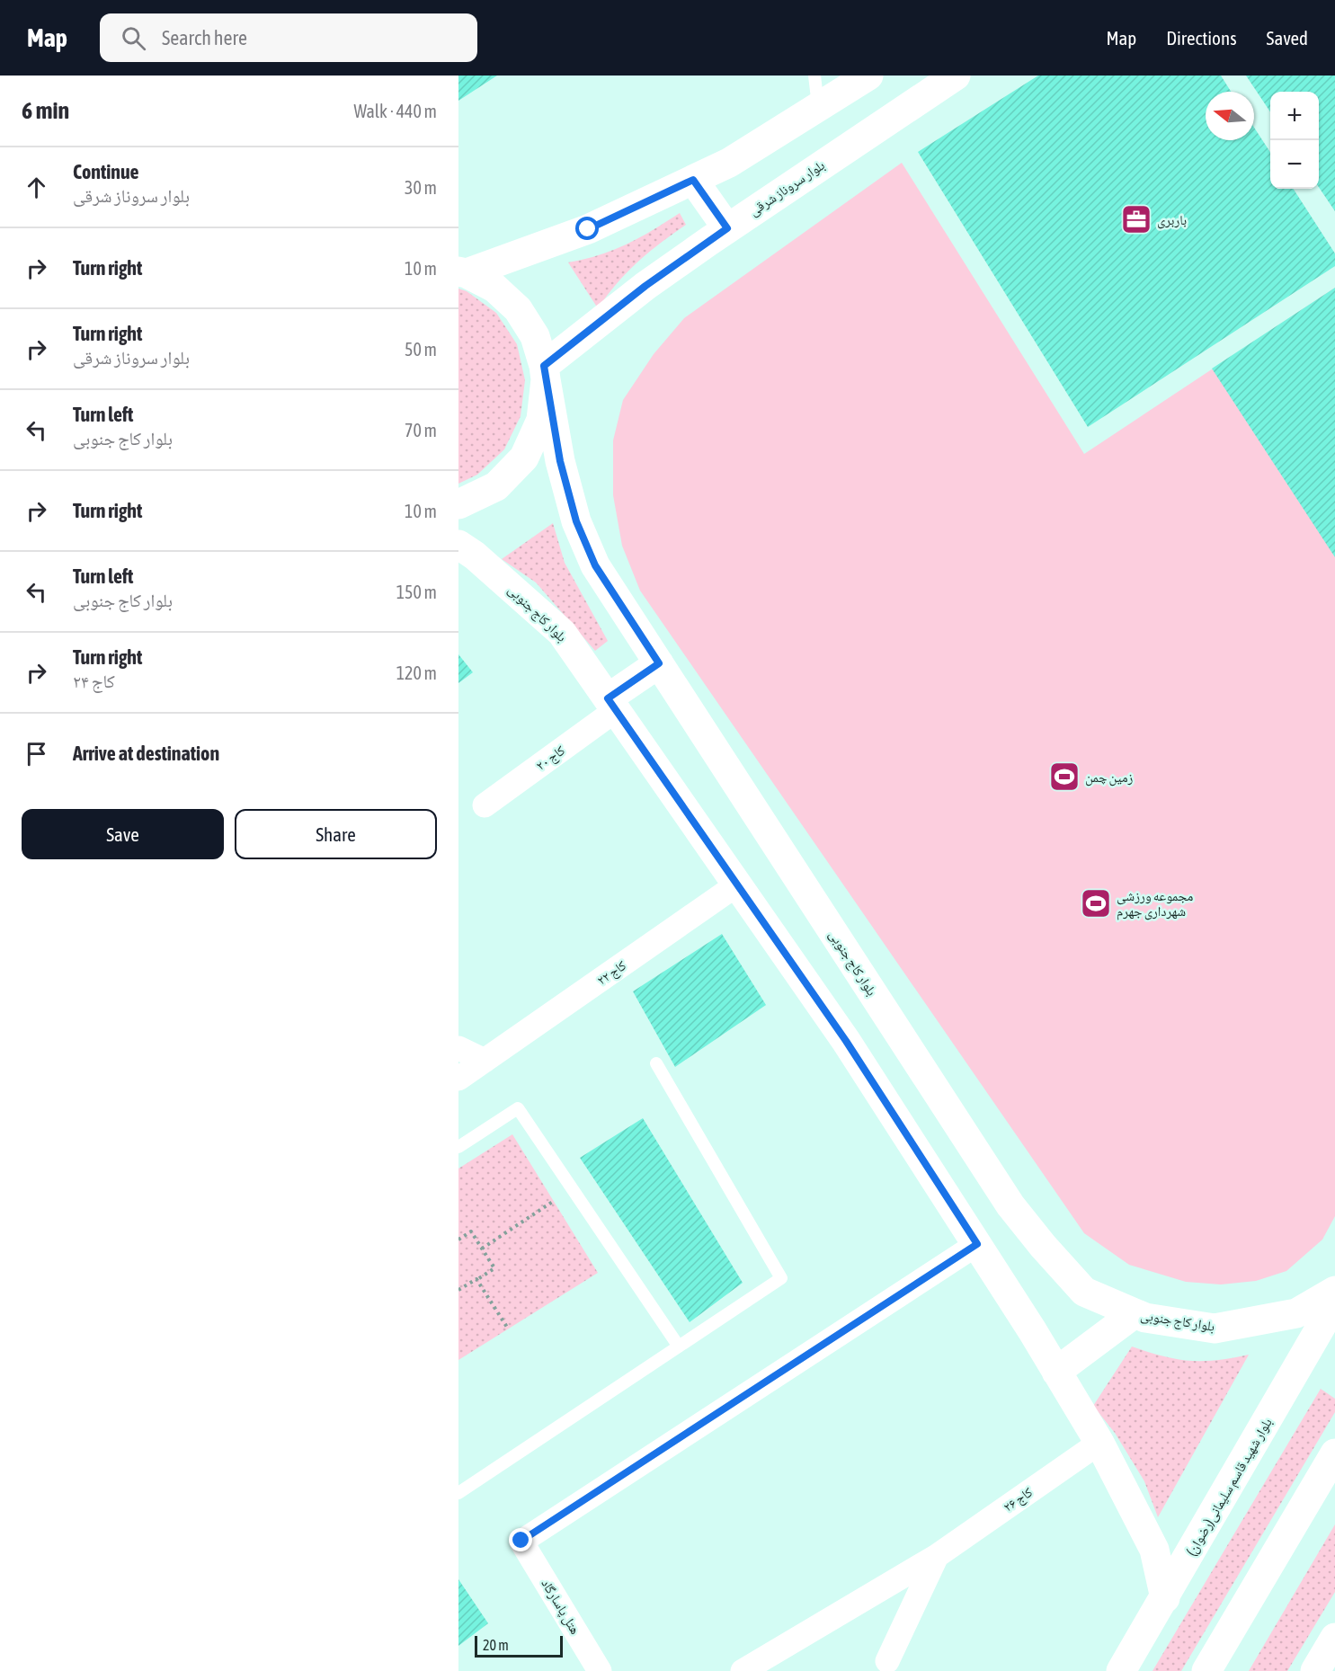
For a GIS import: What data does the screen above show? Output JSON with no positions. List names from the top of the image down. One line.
{"streets":{"main road":["بلوار سروناز شرقی","بلوار کاج جنوبی","بلوار شهید قاسم سلیمانی(رضوان)"],"street":["کاج ۲۰","کاج ۲۲","کاج ۲۶","هتل پاسارگاد"]},"crossings":[["بلوار سروناز شرقی","بلوار کاج جنوبی"],["بلوار کاج جنوبی","کاج ۲۰"],["بلوار کاج جنوبی","کاج ۲۲"],["بلوار کاج جنوبی","بلوار شهید قاسم سلیمانی(رضوان)"],["بلوار کاج جنوبی","کاج ۲۶"],["بلوار کاج جنوبی","هتل پاسارگاد"]],"places":{"office":["باربری"],"sports":["زمین چمن","مجموعه ورزشی شهرداری جهرم"]},"scale_bar":"20 m","north":"left","page":{"header":"Map","search":"Search here","nav":["Map","Directions","Saved"],"heading":["6 min","Walk · 440 m"],"map_buttons":["+","−"],"list":[["Continue","بلوار سروناز شرقی","30 m"],["Turn right","10 m"],["Turn right","بلوار سروناز شرقی","50 m"],["Turn left","بلوار کاج جنوبی","70 m"],["Turn right","10 m"],["Turn left","بلوار کاج جنوبی","150 m"],["Turn right","کاج ۲۴","120 m"],"Arrive at destination"],"buttons":["Save","Share"],"scale":"20 m"}}
